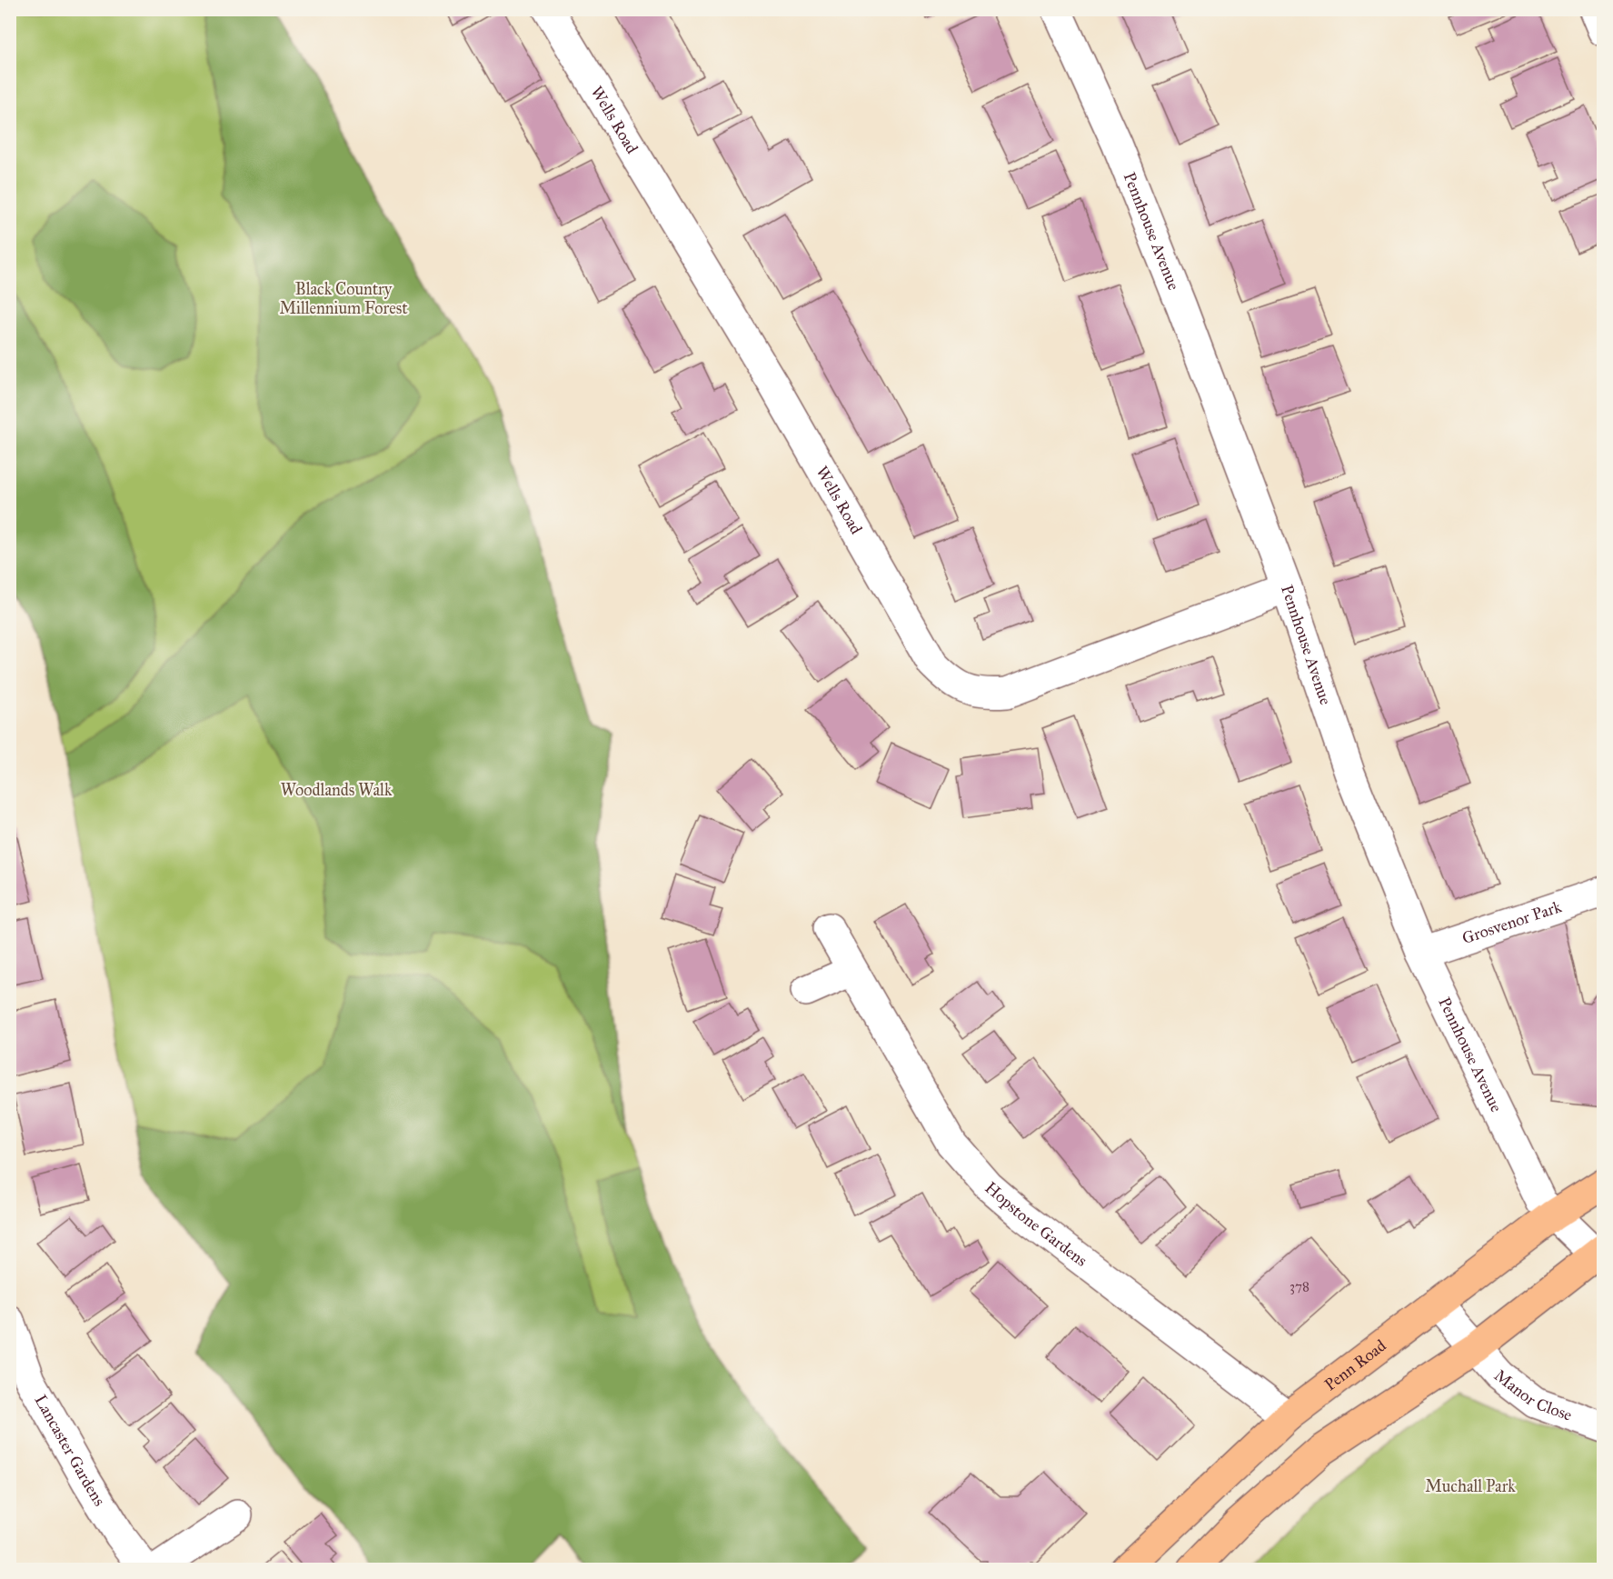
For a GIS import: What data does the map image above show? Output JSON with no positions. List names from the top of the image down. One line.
{"streets":{"highway":["Penn Road"],"street":["Wells Road","Pennhouse Avenue","Grosvenor Park","Hopstone Gardens","Manor Close","Lancaster Gardens"]},"crossings":[["Wells Road","Pennhouse Avenue"],["Pennhouse Avenue","Grosvenor Park"],["Pennhouse Avenue","Penn Road"],["Hopstone Gardens","Penn Road"],["Penn Road","Manor Close"]],"parks":["Black Country Millennium Forest","Woodlands Walk","Muchall Park"],"house_numbers":["378"]}
